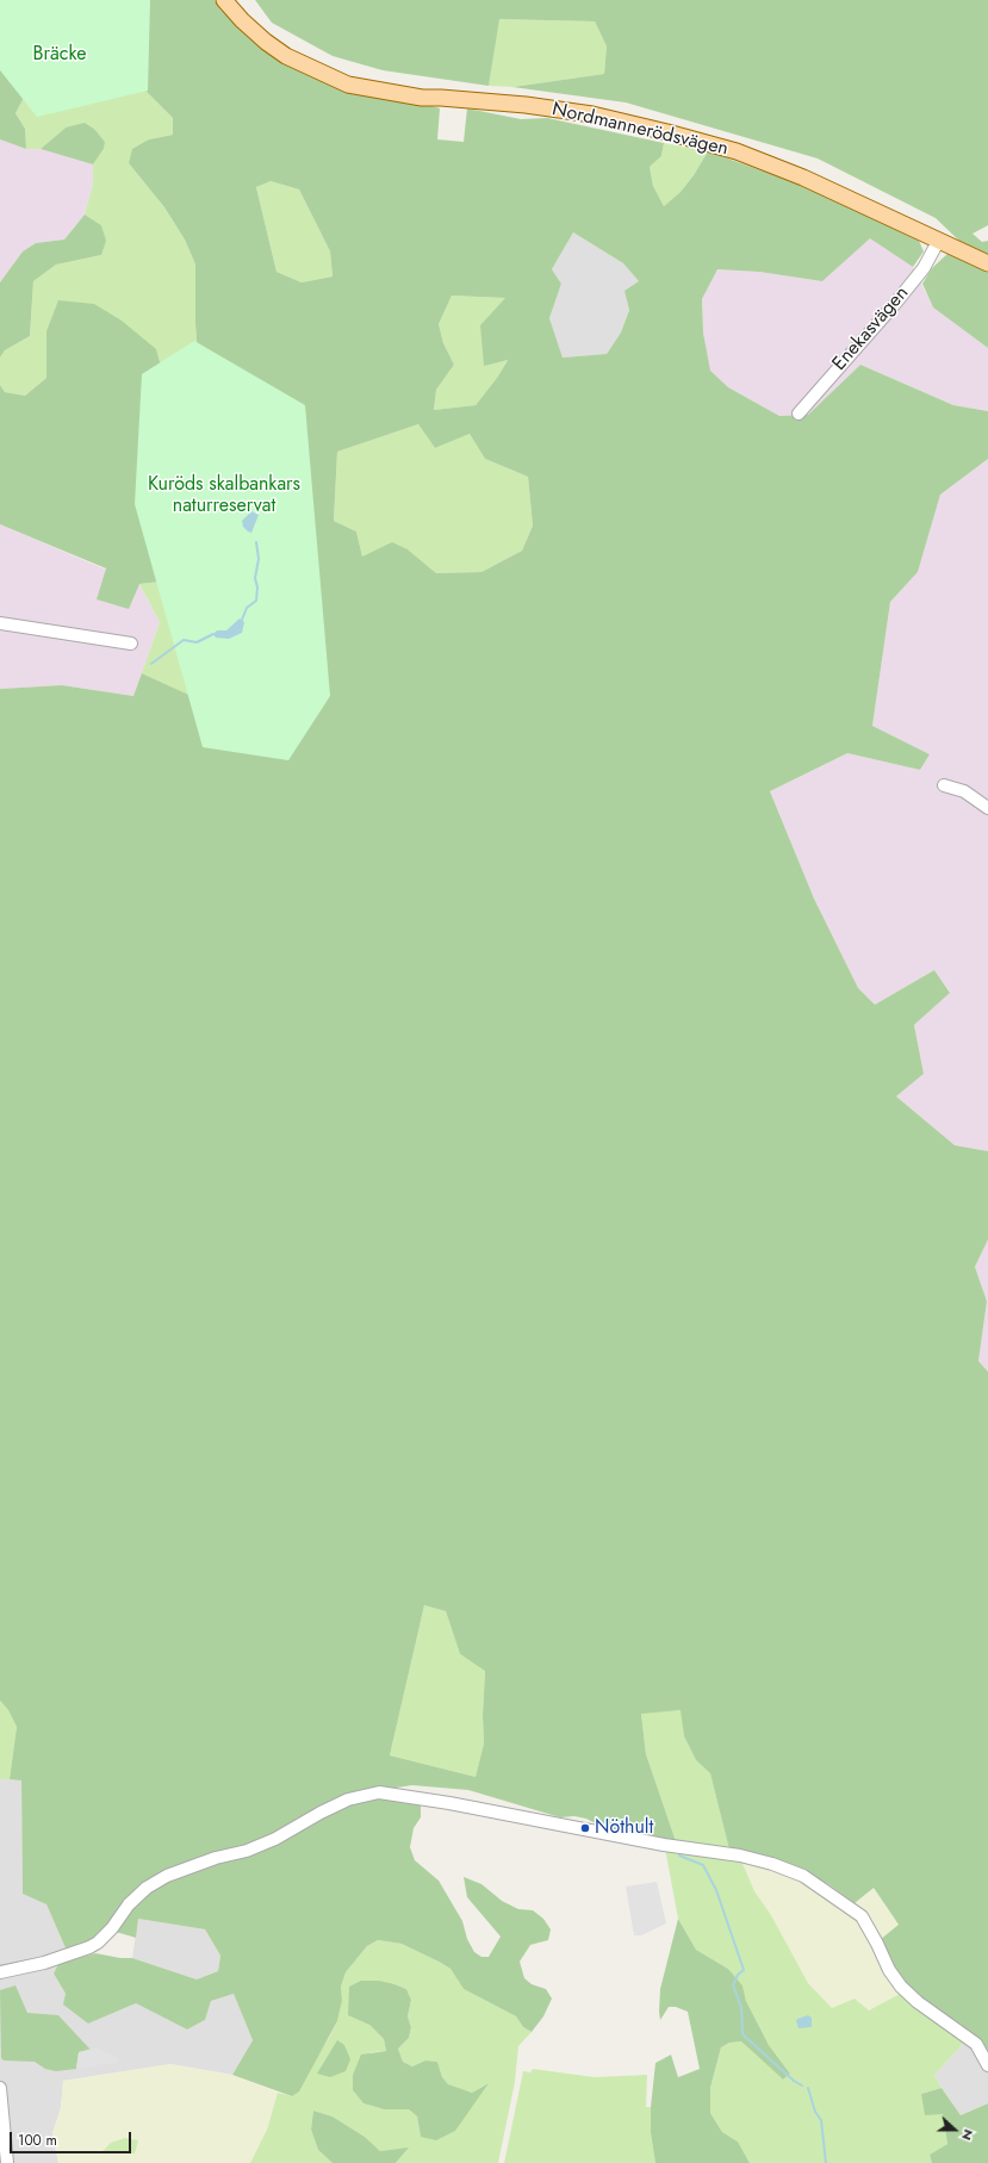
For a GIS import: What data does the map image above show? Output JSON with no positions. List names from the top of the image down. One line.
{"streets":{"main road":["Nordmannerödsvägen"],"street":["Enekasvägen"]},"crossings":[["Nordmannerödsvägen","Enekasvägen"]],"parks":["Bräcke","Kuröds skalbankars naturreservat"],"places":["Nöthult"],"scale_bar":"100 m","north":"right"}
